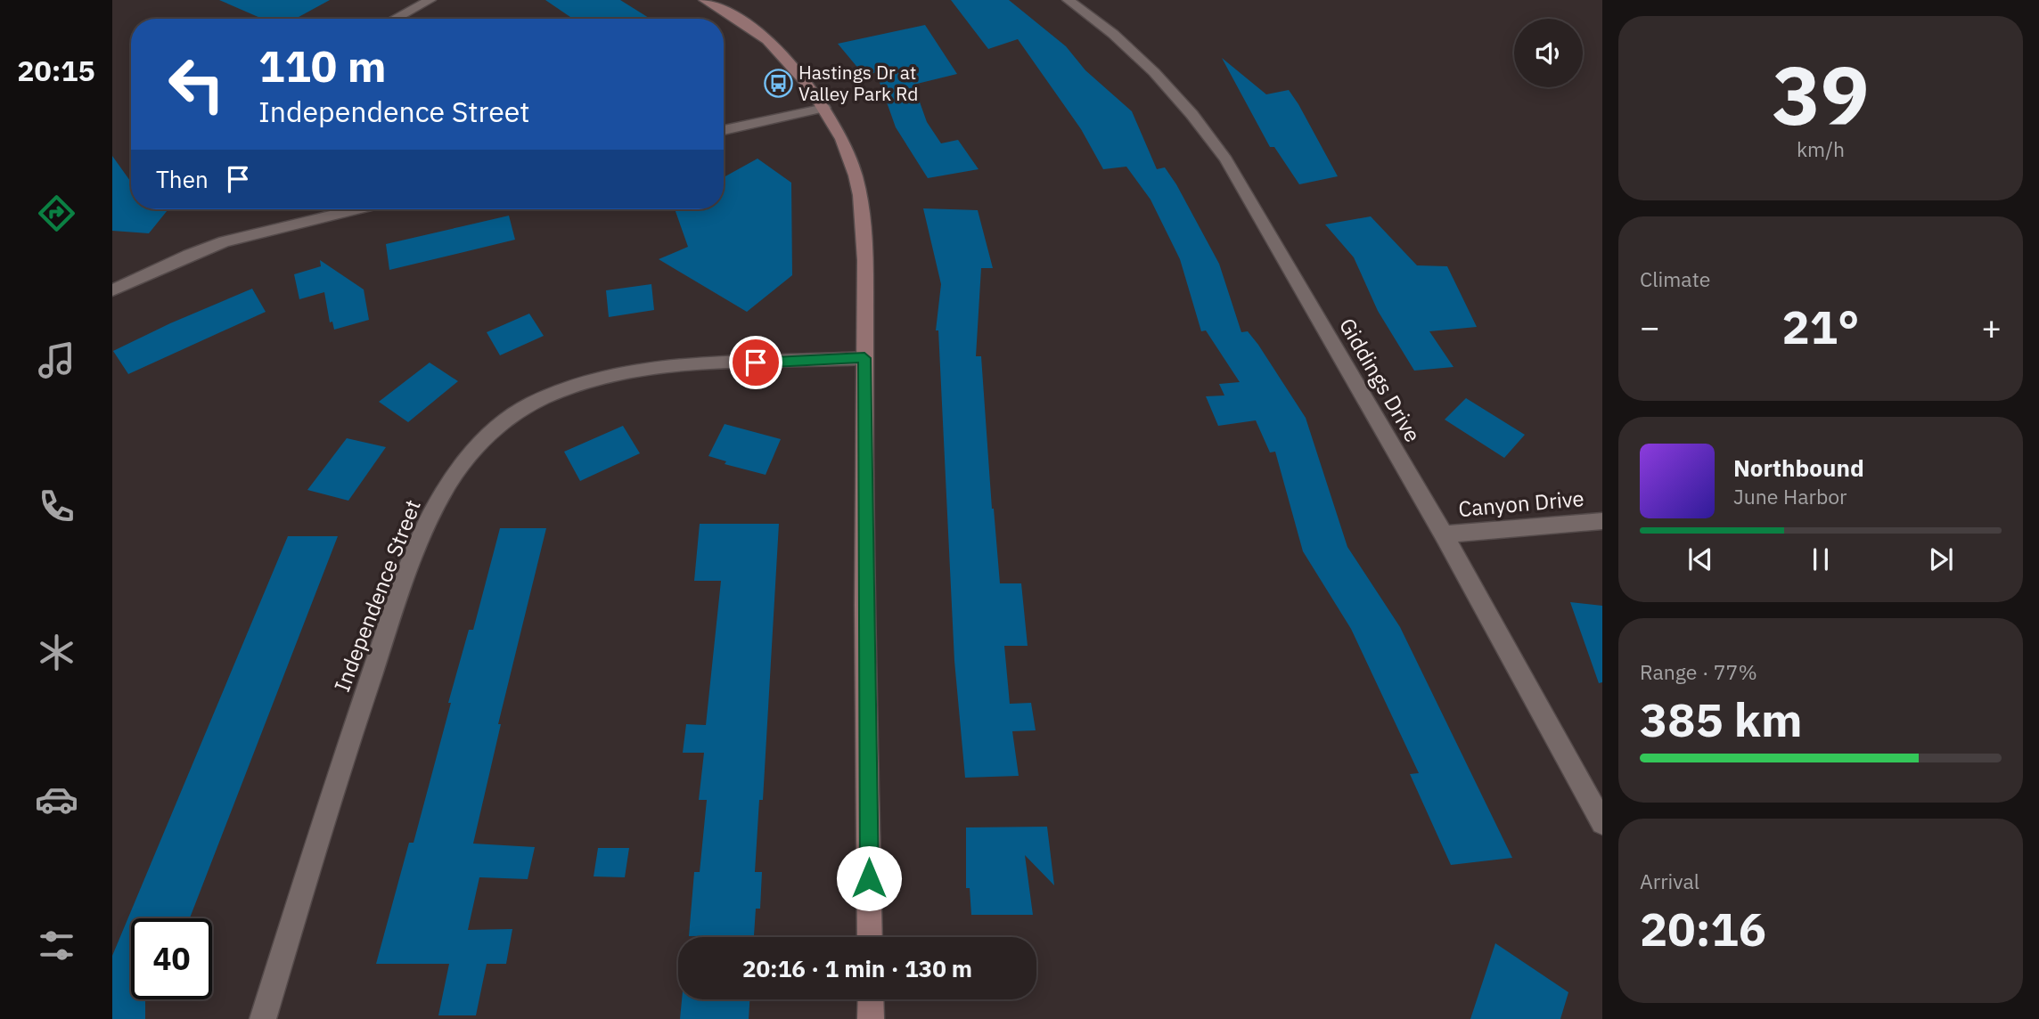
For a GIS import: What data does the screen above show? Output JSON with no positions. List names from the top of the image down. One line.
{"streets":{"street":["Giddings Drive","Canyon Drive","Independence Street"]},"crossings":[["Giddings Drive","Canyon Drive"]],"places":{"bus stop":["Hastings Dr at Valley Park Rd"]},"page":{"tabs":"20:15","tile":[["39","km/h"],"Climate",["Range · 77%","385 km"],["Arrival","20:16"]],"turn":["110 m","Independence Street"],"then":"Then","heat":["−","21°","+"],"song":["Northbound","June Harbor"],"limit":"40","trip":"20:16 · 1 min · 130 m"}}
